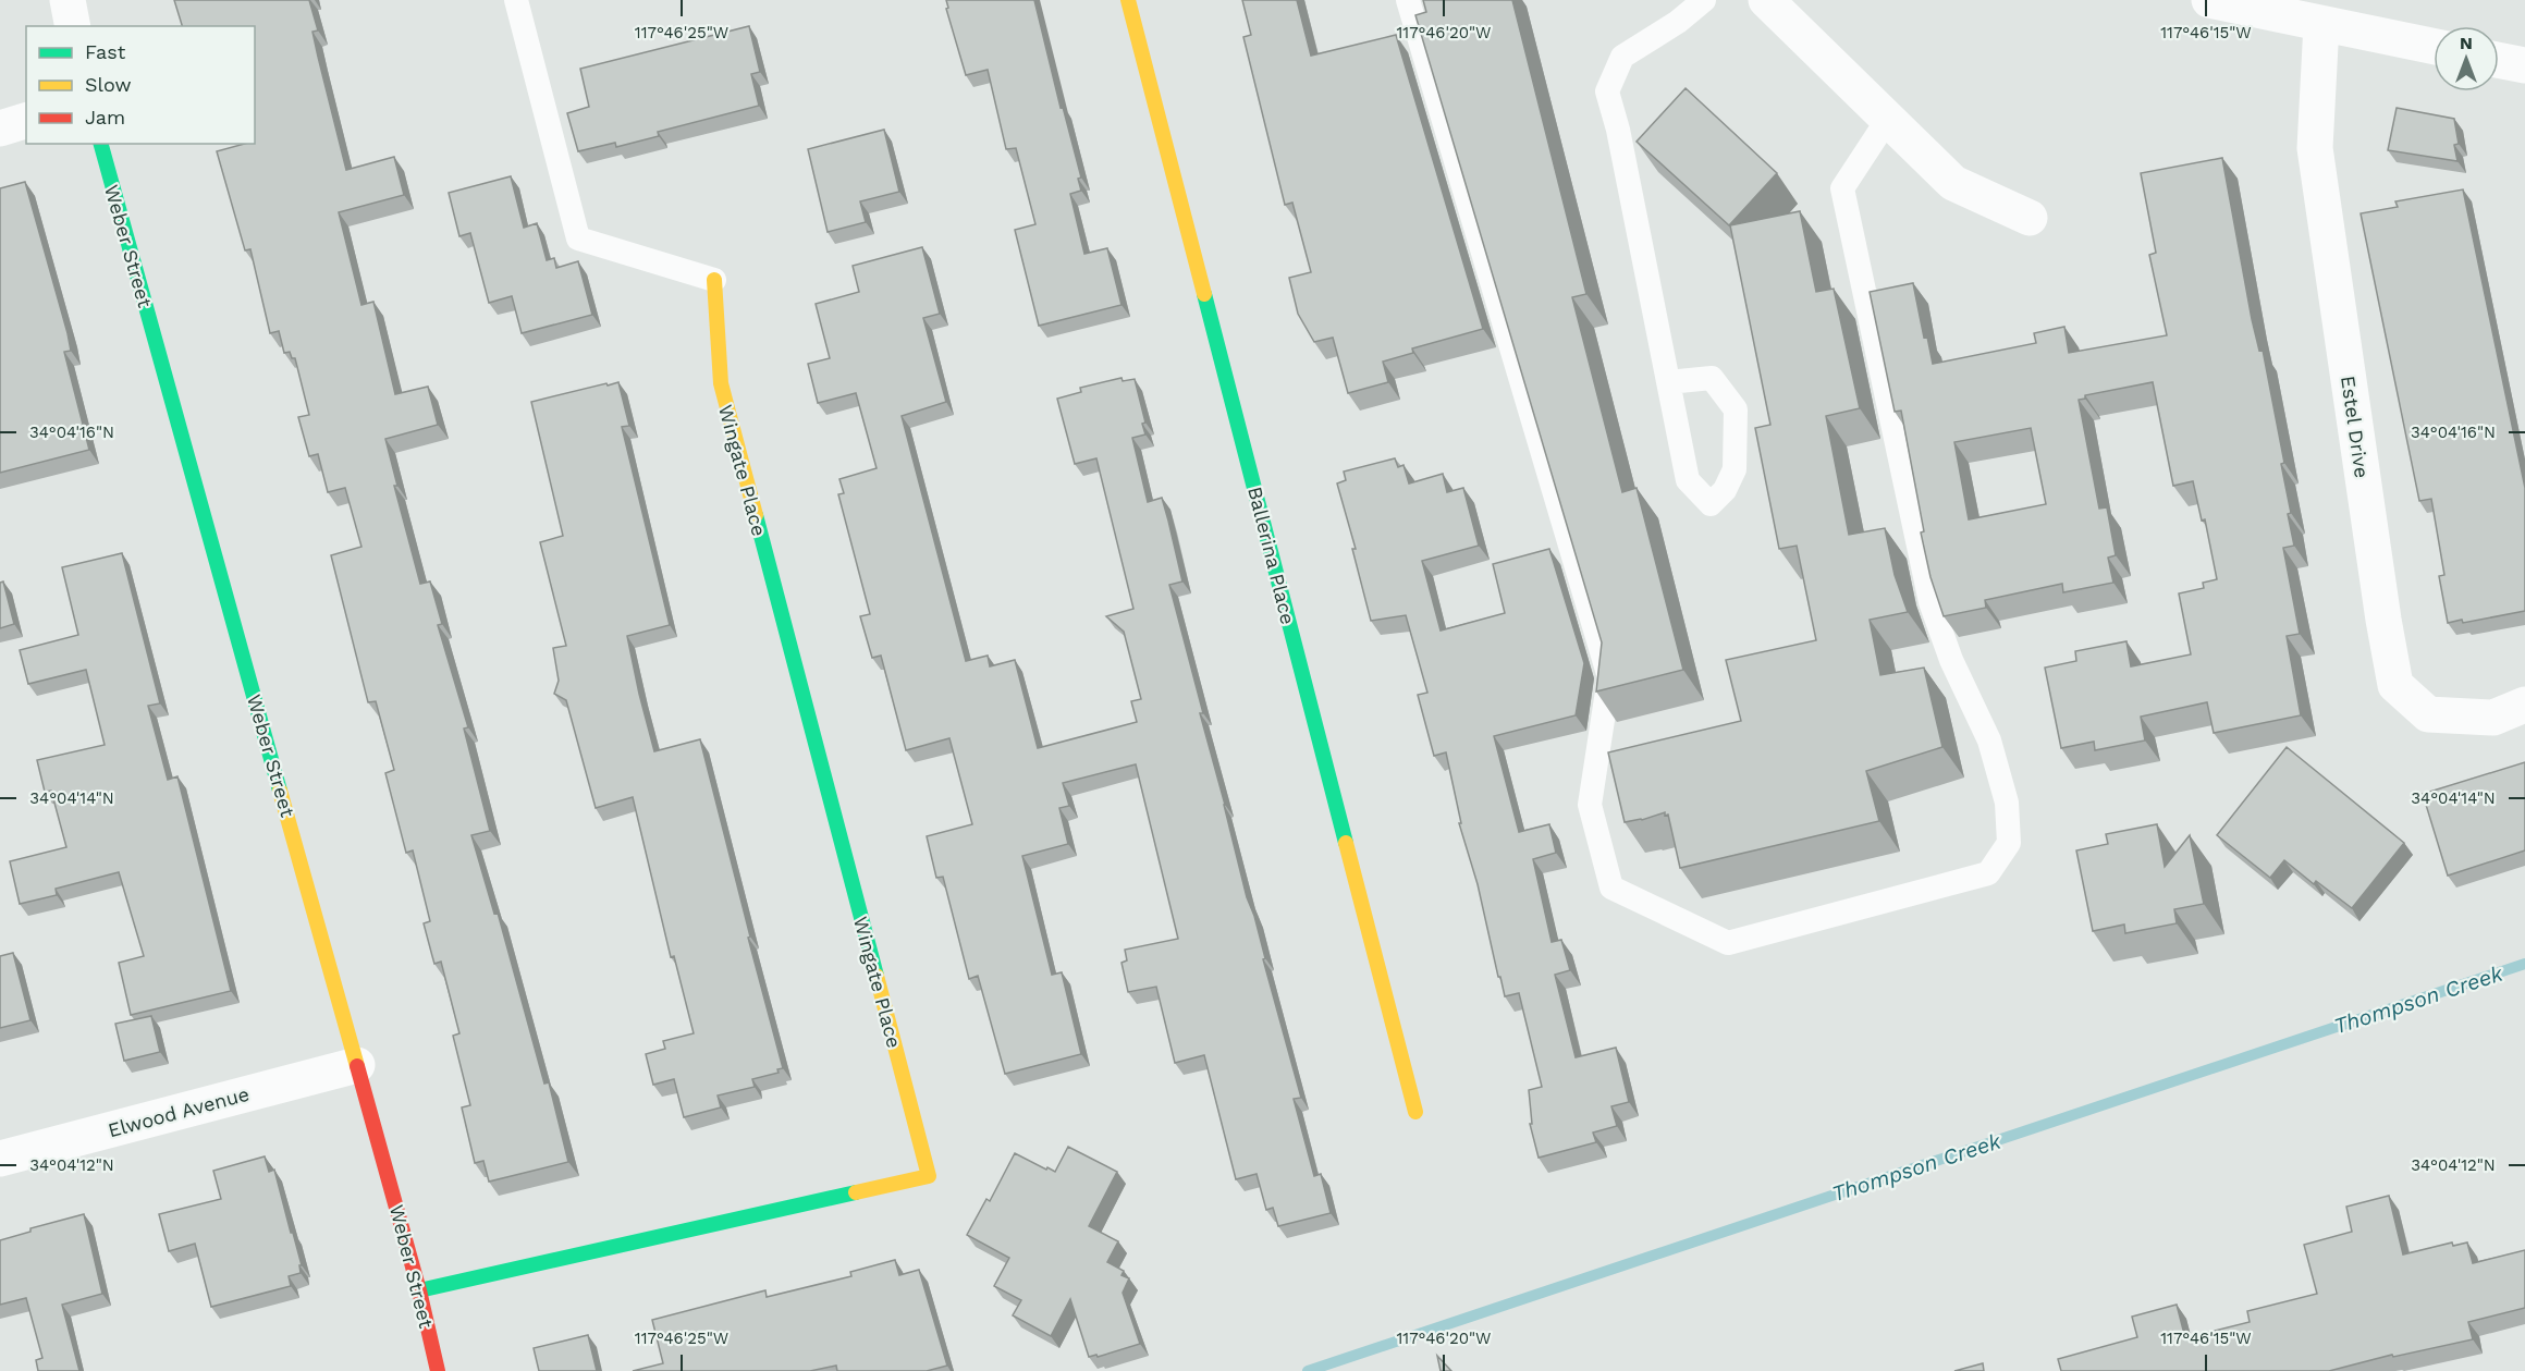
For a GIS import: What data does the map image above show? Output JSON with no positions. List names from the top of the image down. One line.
{"streets":{"street":["Weber Street","Estel Drive","Wingate Place","Ballerina Place","Elwood Avenue"]},"crossings":[["Weber Street","Wingate Place"],["Weber Street","Elwood Avenue"]],"water":["Thompson Creek"],"legend":["Fast","Slow","Jam"],"north":"top","coordinates":["117°46'25\"W","117°46'20\"W","117°46'15\"W","34°04'16\"N","34°04'14\"N","34°04'12\"N"]}
